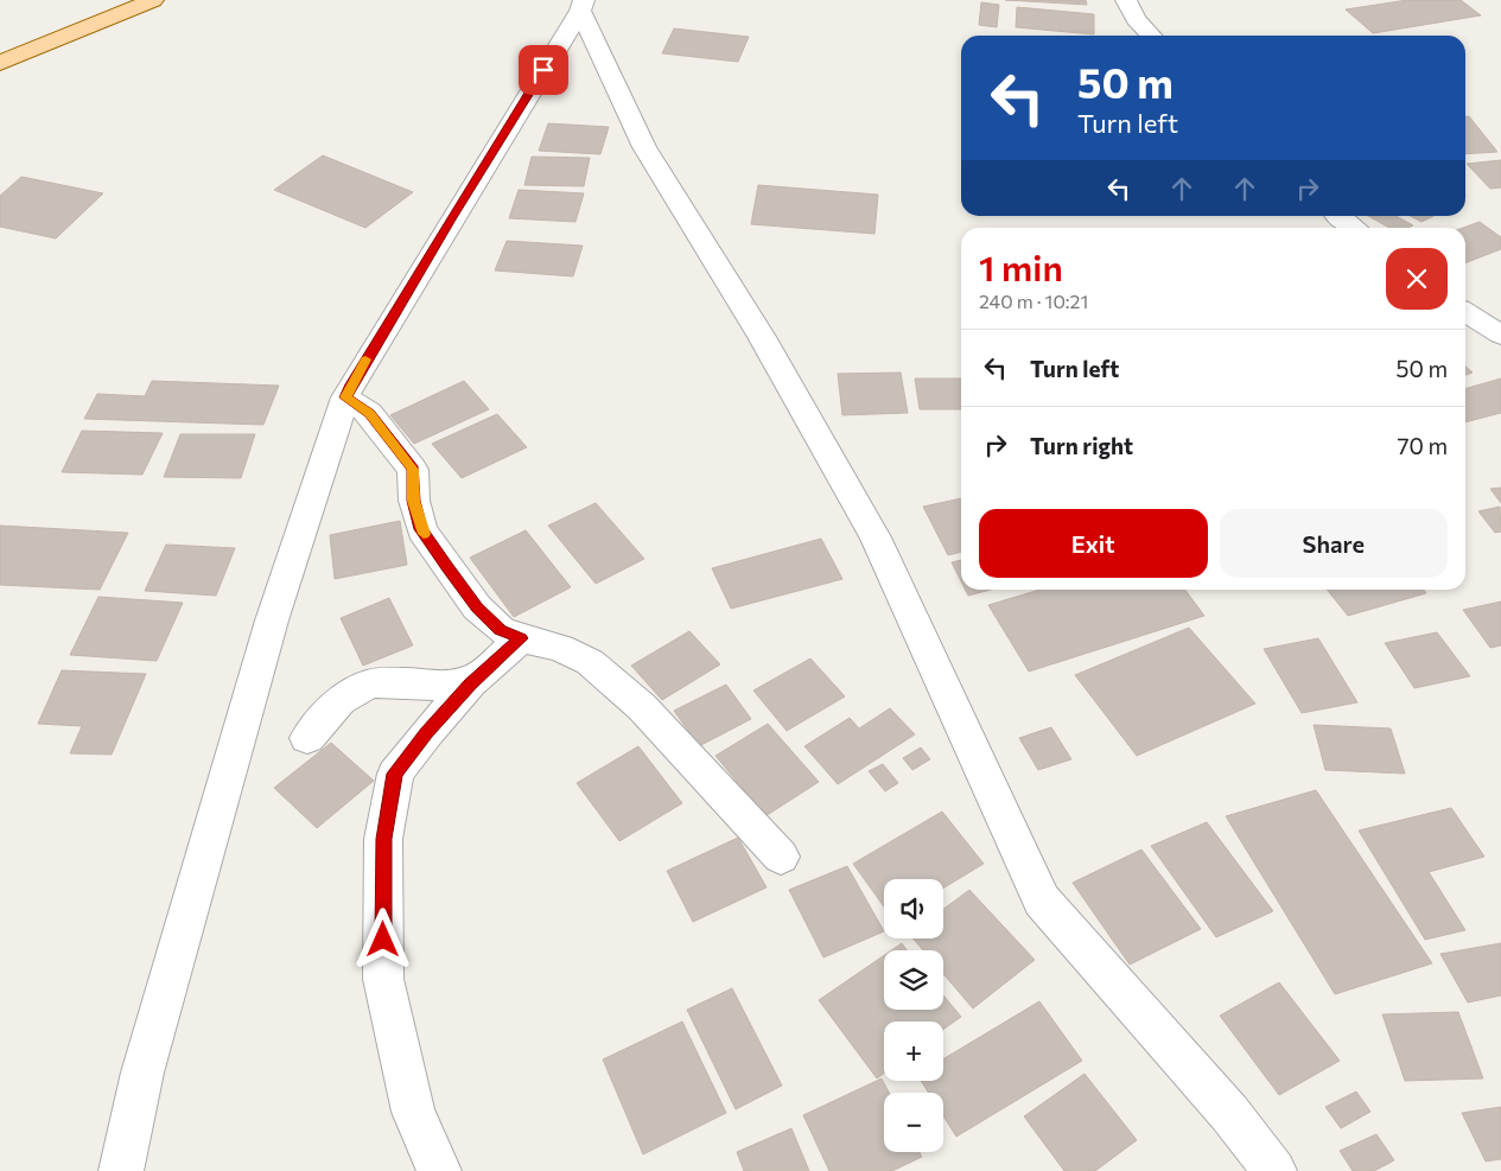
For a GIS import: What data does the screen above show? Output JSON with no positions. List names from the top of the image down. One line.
{"page":{"turn":["50 m","Turn left"],"heading":["1 min","240 m · 10:21"],"list":[{"name":"Turn left","value":"50 m"},{"name":"Turn right","value":"70 m"}],"buttons":["Exit","Share"],"map_buttons":["+","−"]}}
